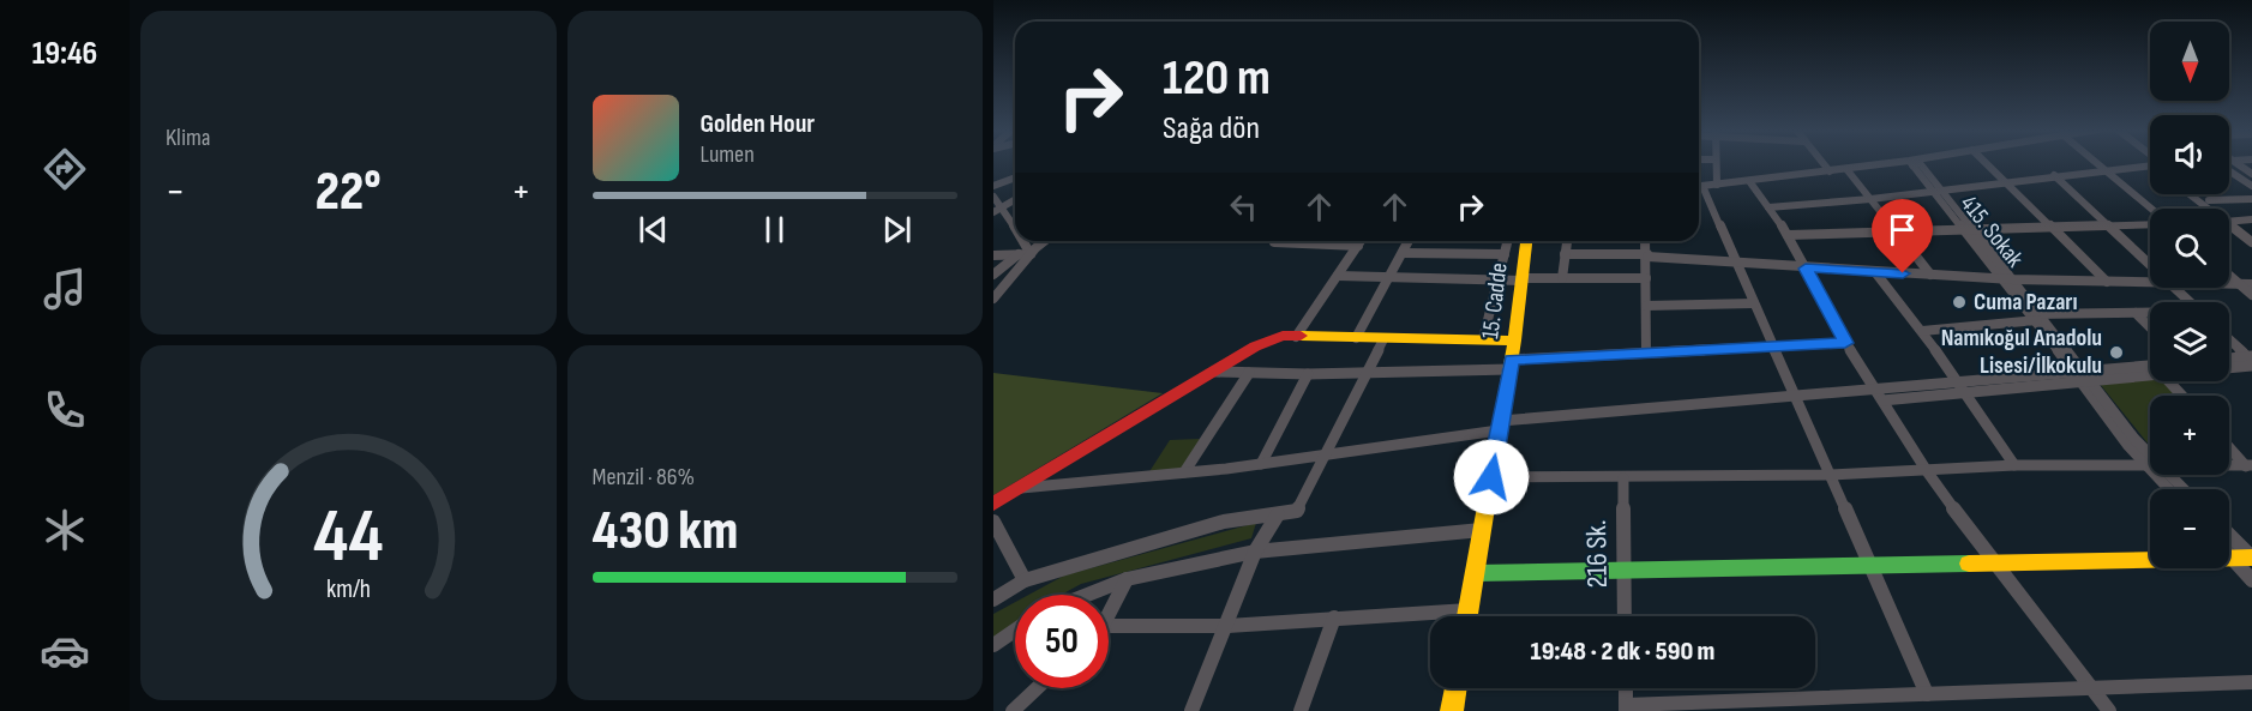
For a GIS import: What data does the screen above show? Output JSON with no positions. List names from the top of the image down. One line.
{"streets":{"street":["415. Sokak","15. Cadde","216 Sk."]},"places":["Cuma Pazarı","Namıkoğul Anadolu Lisesi/İlkokulu"],"north":"bottom","page":{"tabs":"19:46","tile":["Klima",["Menzil · 86%","430 km"]],"map_buttons":["+","−"],"turn":["120 m","Sağa dön"],"song":["Golden Hour","Lumen"],"heat":["−","22°","+"],"limit":"50","trip":"19:48 · 2 dk · 590 m","gauge":["44","km/h"]}}
